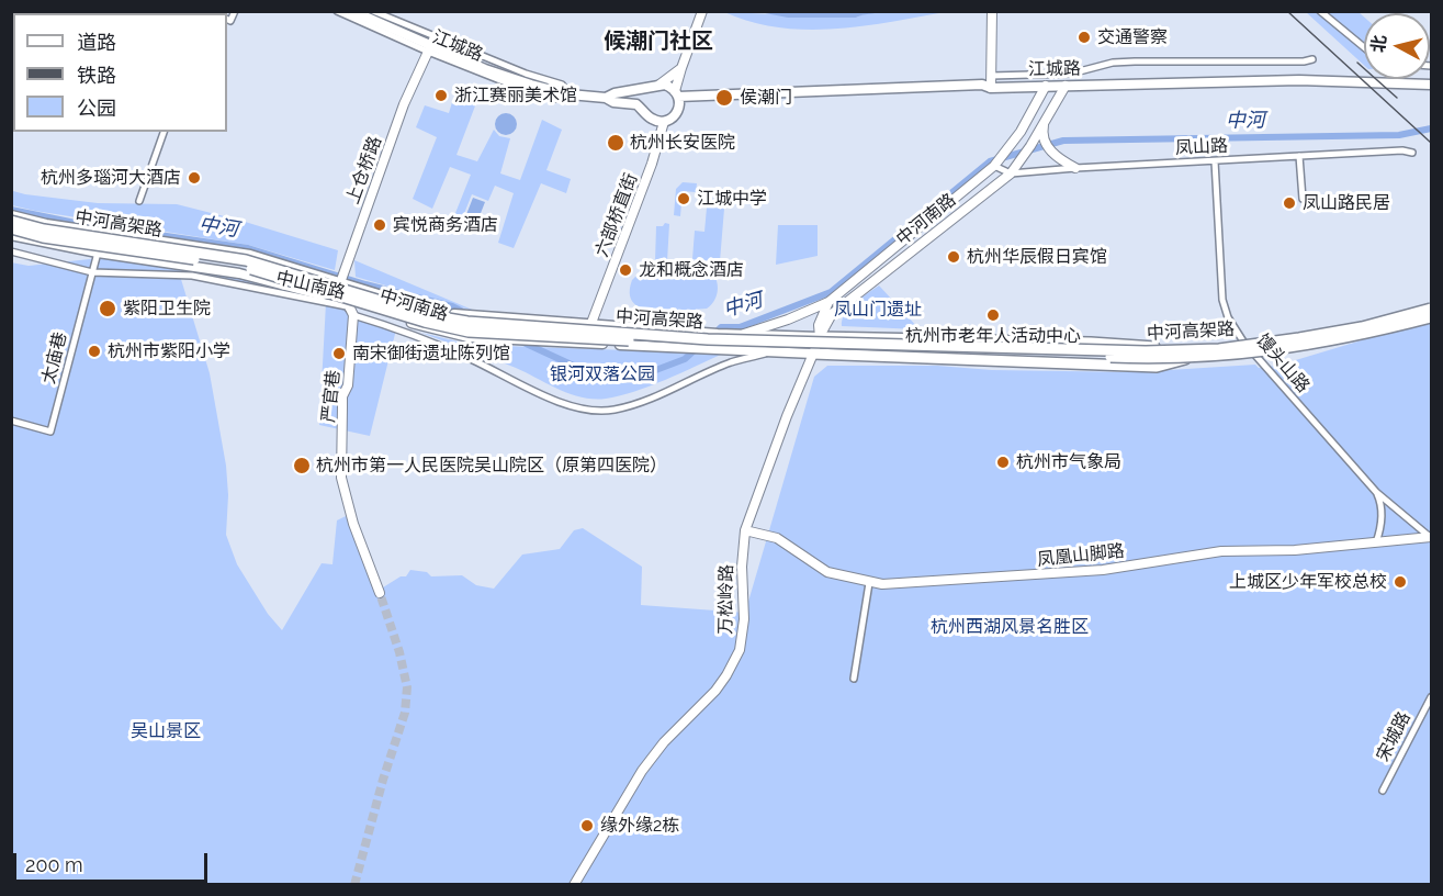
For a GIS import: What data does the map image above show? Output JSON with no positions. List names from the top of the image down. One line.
{"streets":{"highway":["中河高架路"],"main road":["江城路","中河南路"],"street":["凤山路","上仓桥路","六部桥直街","中山南路","太庙巷","馒头山路","严官巷","凤凰山脚路","万松岭路","宋城路"]},"crossings":[["江城路","上仓桥路"],["江城路","六部桥直街"],["江城路","中河南路"],["凤山路","中河南路"],["凤山路","馒头山路"],["上仓桥路","中河南路"],["六部桥直街","中河南路"],["中河南路","中山南路"],["中河南路","太庙巷"],["中河南路","万松岭路"],["中山南路","太庙巷"],["中山南路","严官巷"],["馒头山路","凤凰山脚路"],["凤凰山脚路","万松岭路"]],"districts":["候潮门社区"],"water":["中河"],"parks":["凤山门遗址","银河双落公园","杭州西湖风景名胜区","吴山景区"],"places":["交通警察","浙江赛丽美术馆","侯潮门","杭州长安医院","杭州多瑙河大酒店","江城中学","凤山路民居","宾悦商务酒店","杭州华辰假日宾馆","龙和概念酒店","紫阳卫生院","杭州市老年人活动中心","杭州市紫阳小学","南宋御街遗址陈列馆","杭州市气象局","杭州市第一人民医院吴山院区（原第四医院）","上城区少年军校总校","缘外缘2栋"],"legend":["道路","铁路","公园"],"scale_bar":"200 m","north":"left"}
